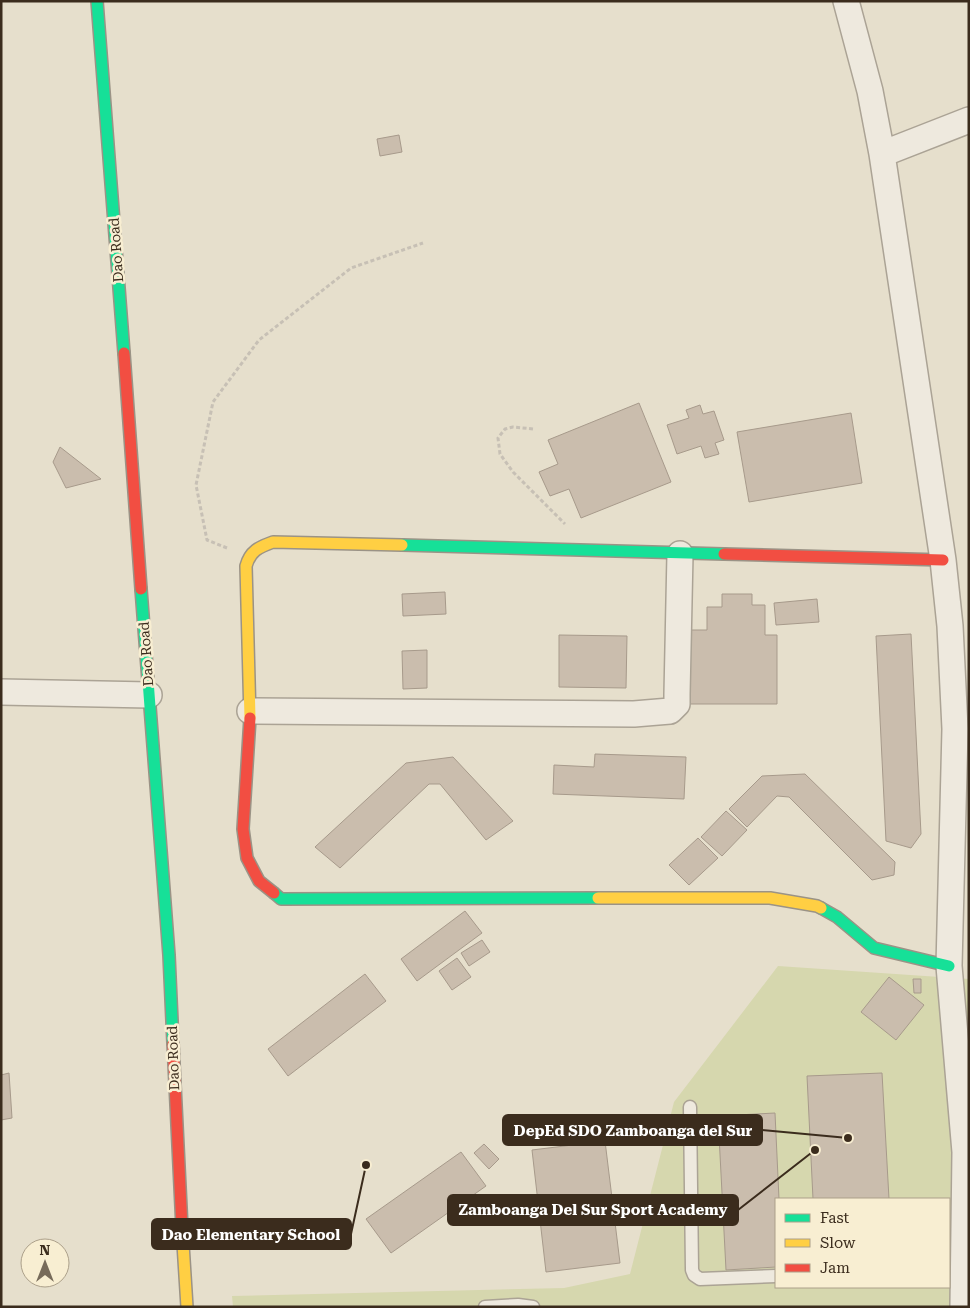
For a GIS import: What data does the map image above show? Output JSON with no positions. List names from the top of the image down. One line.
{"streets":{"street":["Dao Road"]},"places":["DepEd SDO Zamboanga del Sur","Zamboanga Del Sur Sport Academy","Dao Elementary School"],"legend":["Fast","Slow","Jam"],"north":"top"}
